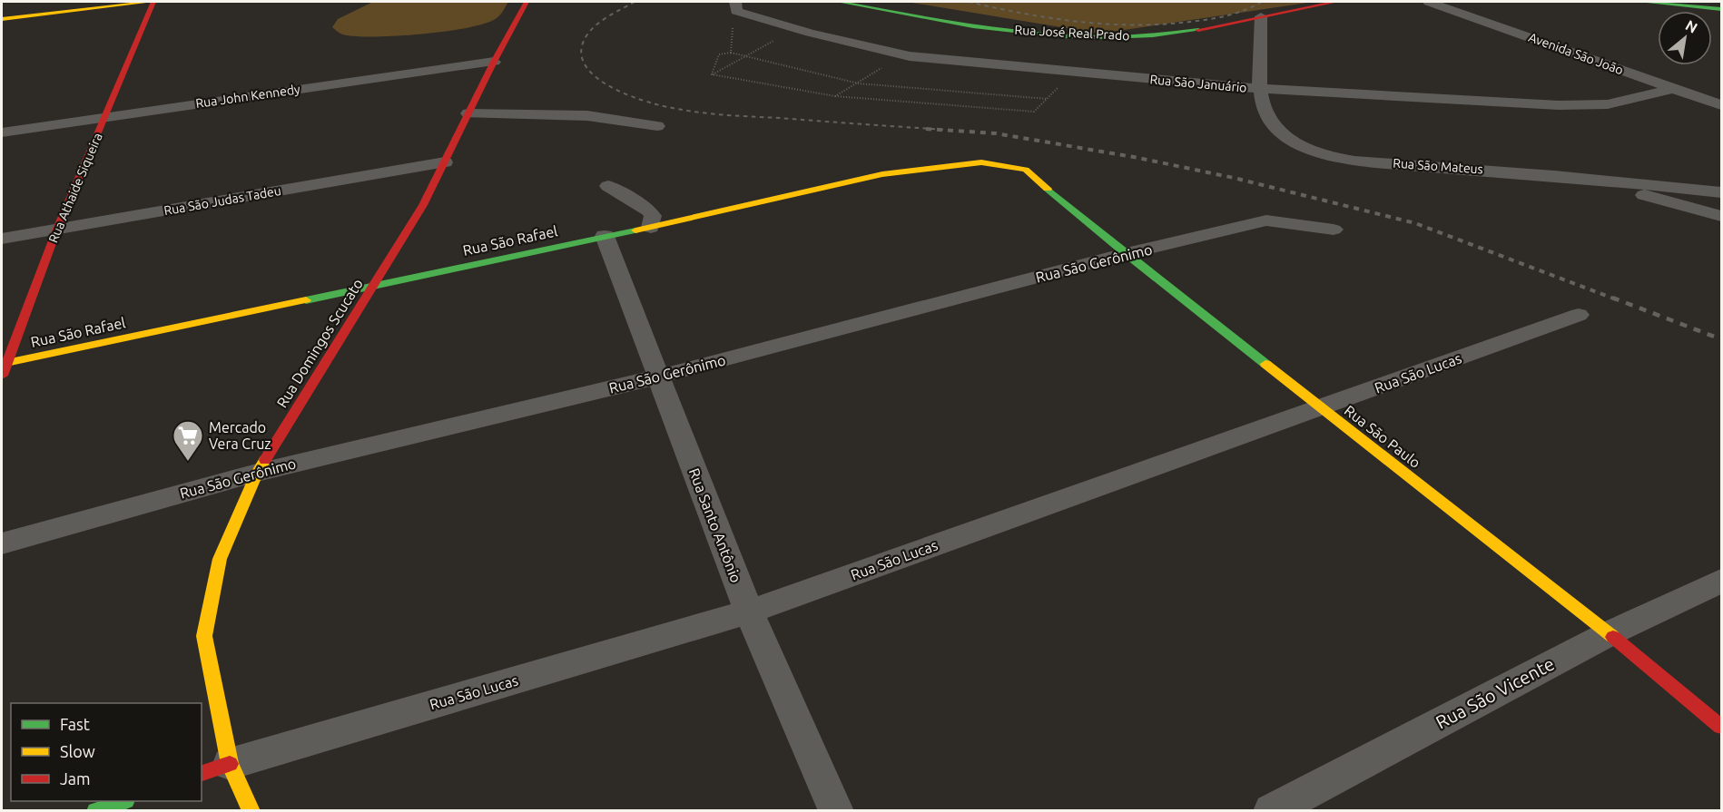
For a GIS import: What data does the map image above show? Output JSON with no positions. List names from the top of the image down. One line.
{"streets":{"street":["Rua José Real Prado","Avenida São João","Rua São Januário","Rua John Kennedy","Rua São Mateus","Rua Athaide Siqueira","Rua São Judas Tadeu","Rua São Rafael","Rua São Gerônimo","Rua Domingos Scucato","Rua São Lucas","Rua São Paulo","Rua Santo Antônio","Rua São Vicente"]},"crossings":[["Rua José Real Prado","Rua São Mateus"],["Avenida São João","Rua São Januário"],["Rua São Januário","Rua São Mateus"],["Rua John Kennedy","Rua Athaide Siqueira"],["Rua John Kennedy","Rua Domingos Scucato"],["Rua Athaide Siqueira","Rua São Judas Tadeu"],["Rua Athaide Siqueira","Rua São Rafael"],["Rua São Judas Tadeu","Rua Domingos Scucato"],["Rua São Rafael","Rua Domingos Scucato"],["Rua São Rafael","Rua São Paulo"],["Rua São Rafael","Rua Santo Antônio"],["Rua São Gerônimo","Rua Domingos Scucato"],["Rua São Gerônimo","Rua São Paulo"],["Rua São Gerônimo","Rua Santo Antônio"],["Rua Domingos Scucato","Rua São Lucas"],["Rua São Lucas","Rua São Paulo"],["Rua São Lucas","Rua Santo Antônio"],["Rua São Paulo","Rua São Vicente"]],"places":{"supermarket":["Mercado Vera Cruz"]},"legend":["Fast","Slow","Jam"],"north":"top right"}
